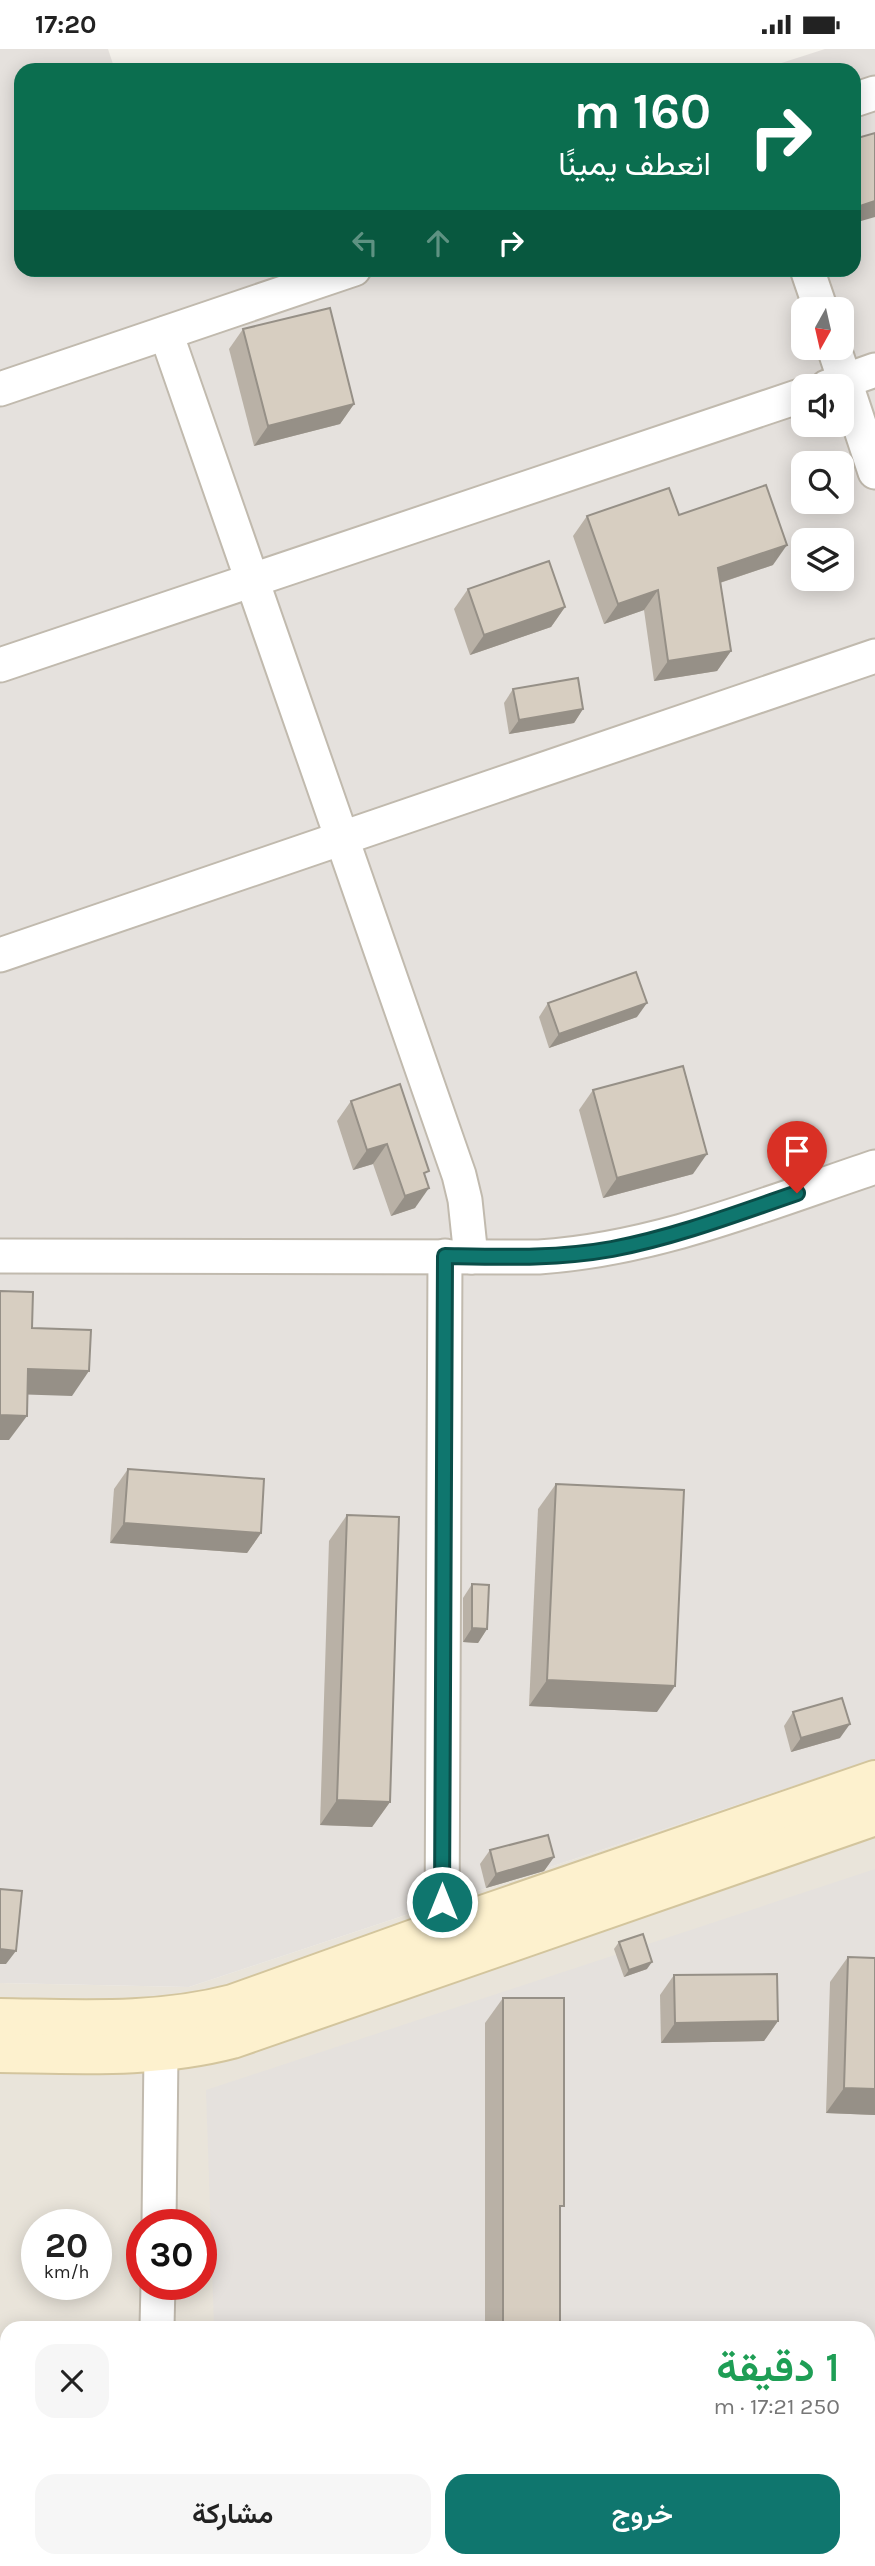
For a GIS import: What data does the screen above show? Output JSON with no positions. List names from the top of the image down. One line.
{"north":"bottom","page":{"status":"17:20","turn":["160 m","انعطف يمينًا"],"speed":"20 km/h","limit":"30","heading":["1 دقيقة","250 m · 17:21"],"buttons":["خروج","مشاركة"]}}
